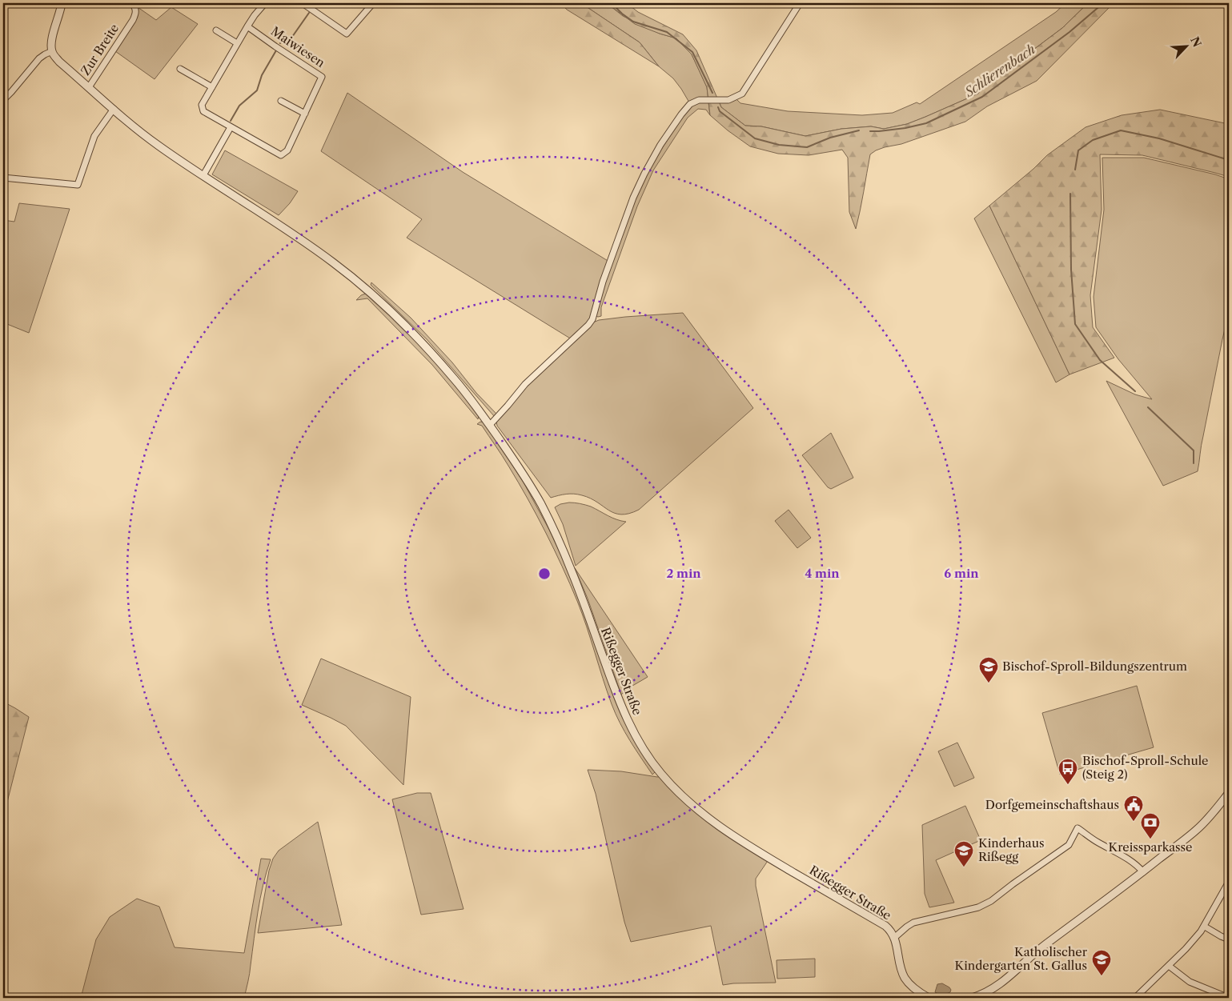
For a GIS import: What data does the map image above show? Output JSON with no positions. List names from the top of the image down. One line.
{"streets":{"street":["Maiwiesen","Zur Breite","Rißegger Straße"]},"crossings":[["Zur Breite","Rißegger Straße"]],"water":["Schlierenbach"],"places":{"school or university":["Bischof-Sproll-Bildungszentrum","Kinderhaus Rißegg","Katholischer Kindergarten St. Gallus"],"bus stop":["Bischof-Sproll-Schule (Steig 2)"],"public building":["Dorfgemeinschaftshaus"],"bank":["Kreissparkasse"]},"north":"top right","rings":["2 min","4 min","6 min"]}
